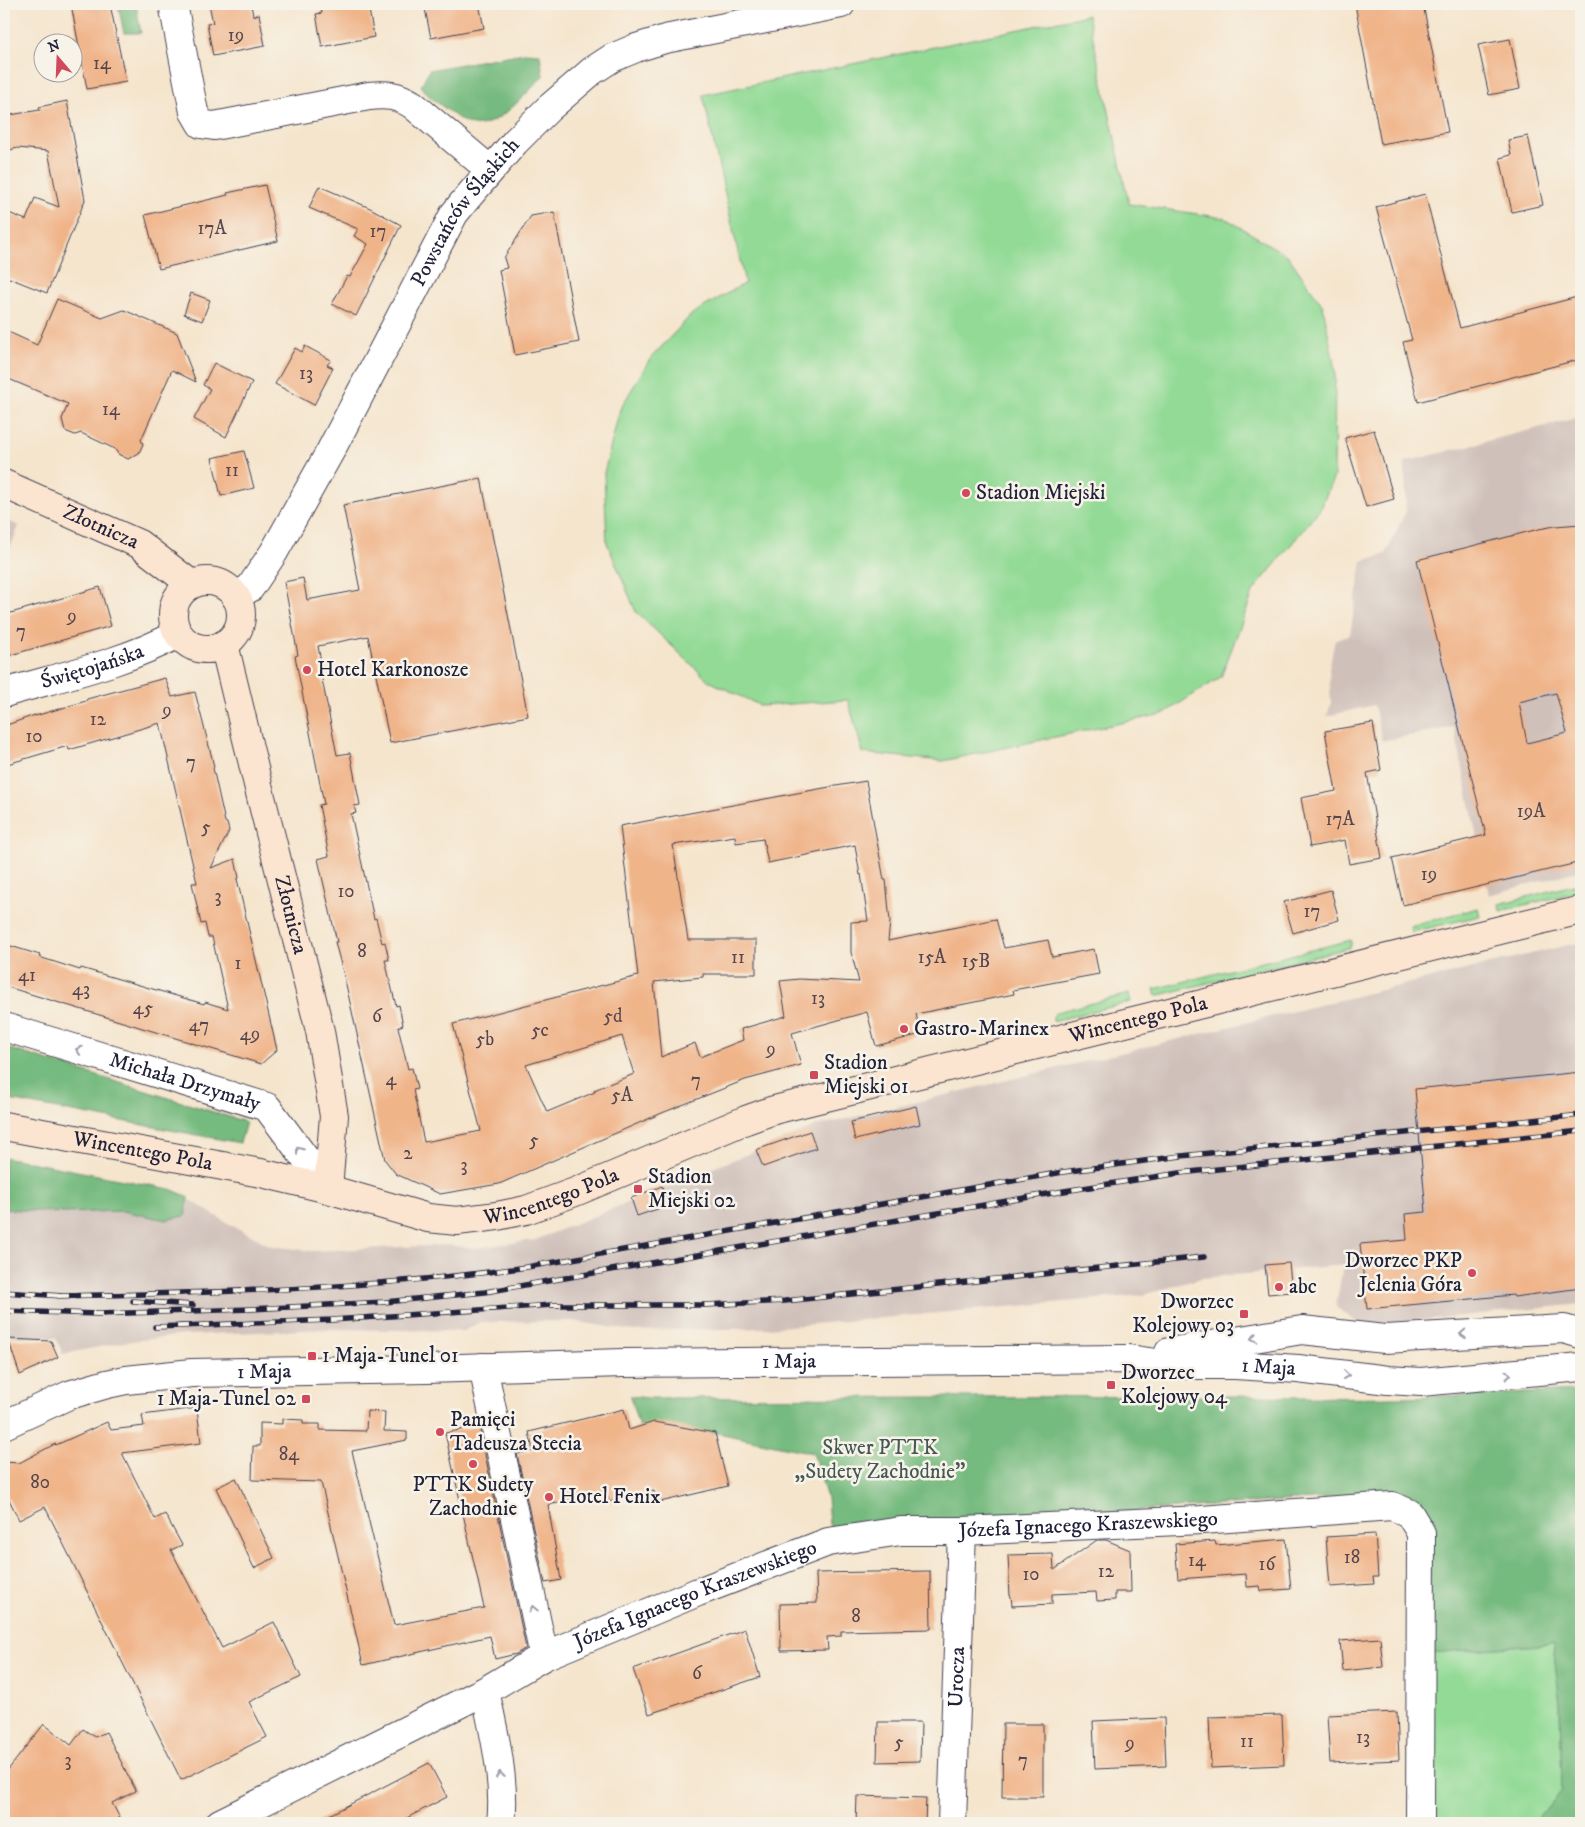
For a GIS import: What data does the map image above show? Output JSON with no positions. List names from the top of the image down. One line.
{"streets":{"street":["Powstańców Śląskich","Złotnicza","Świętojańska","Wincentego Pola","Michała Drzymały","1 Maja","Józefa Ignacego Kraszewskiego","Urocza"]},"crossings":[["Powstańców Śląskich","Złotnicza"],["Powstańców Śląskich","Świętojańska"],["Złotnicza","Świętojańska"],["Złotnicza","Wincentego Pola"],["Złotnicza","Michała Drzymały"],["Wincentego Pola","Michała Drzymały"],["Józefa Ignacego Kraszewskiego","Urocza"]],"one_way":["Michała Drzymały"],"parks":["Skwer PTTK „Sudety Zachodnie\""],"places":{"other":["Stadion Miejski","Hotel Karkonosze","Gastro-Marinex","Dworzec PKP Jelenia Góra","abc","Pamięci Tadeusza Stecia","PTTK Sudety Zachodnie","Hotel Fenix"],"transit":["Stadion Miejski 01","Stadion Miejski 02","Dworzec Kolejowy 03","1 Maja-Tunel 01","Dworzec Kolejowy 04","1 Maja-Tunel 02"]},"house_numbers":["19","14","17A","17","13","14","11","9","7","9","12","10","7","19A","17A","5","19","10","3","17","8","11","15A","15B","1","41","43","13","45","6","5d","47","5c","49","5b","9","4","7","5A","5","2","3","84","80","18","14","16","12","10","8","6","13","11","5","9","3","7"],"north":"top"}
